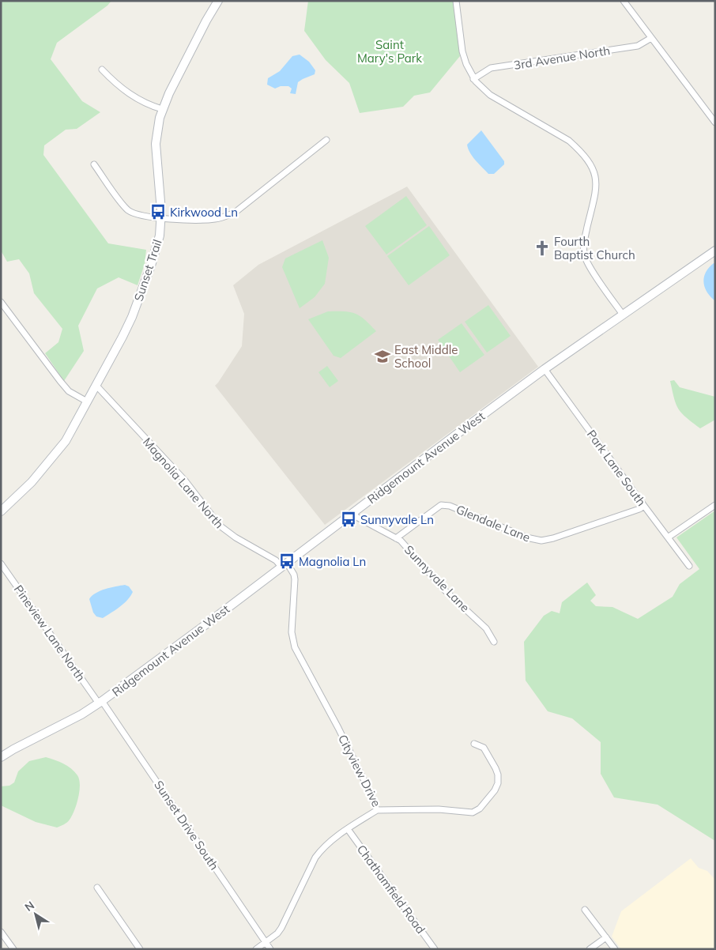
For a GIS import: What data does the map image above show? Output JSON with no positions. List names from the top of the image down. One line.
{"streets":{"street":["3rd Avenue North","Sunset Trail","Ridgemount Avenue West","Park Lane South","Magnolia Lane North","Glendale Lane","Sunnyvale Lane","Pineview Lane North","Cityview Drive","Sunset Drive South","Chathamfield Road"]},"crossings":[["Sunset Trail","Magnolia Lane North"],["Ridgemount Avenue West","Park Lane South"],["Ridgemount Avenue West","Magnolia Lane North"],["Ridgemount Avenue West","Sunnyvale Lane"],["Ridgemount Avenue West","Pineview Lane North"],["Ridgemount Avenue West","Cityview Drive"],["Ridgemount Avenue West","Sunset Drive South"],["Park Lane South","Glendale Lane"],["Magnolia Lane North","Cityview Drive"],["Glendale Lane","Sunnyvale Lane"],["Pineview Lane North","Sunset Drive South"]],"parks":["Saint Mary's Park"],"places":{"bus stop":["Kirkwood Ln","Sunnyvale Ln","Magnolia Ln"],"church":["Fourth Baptist Church"],"school or university":["East Middle School"]},"north":"top left"}
